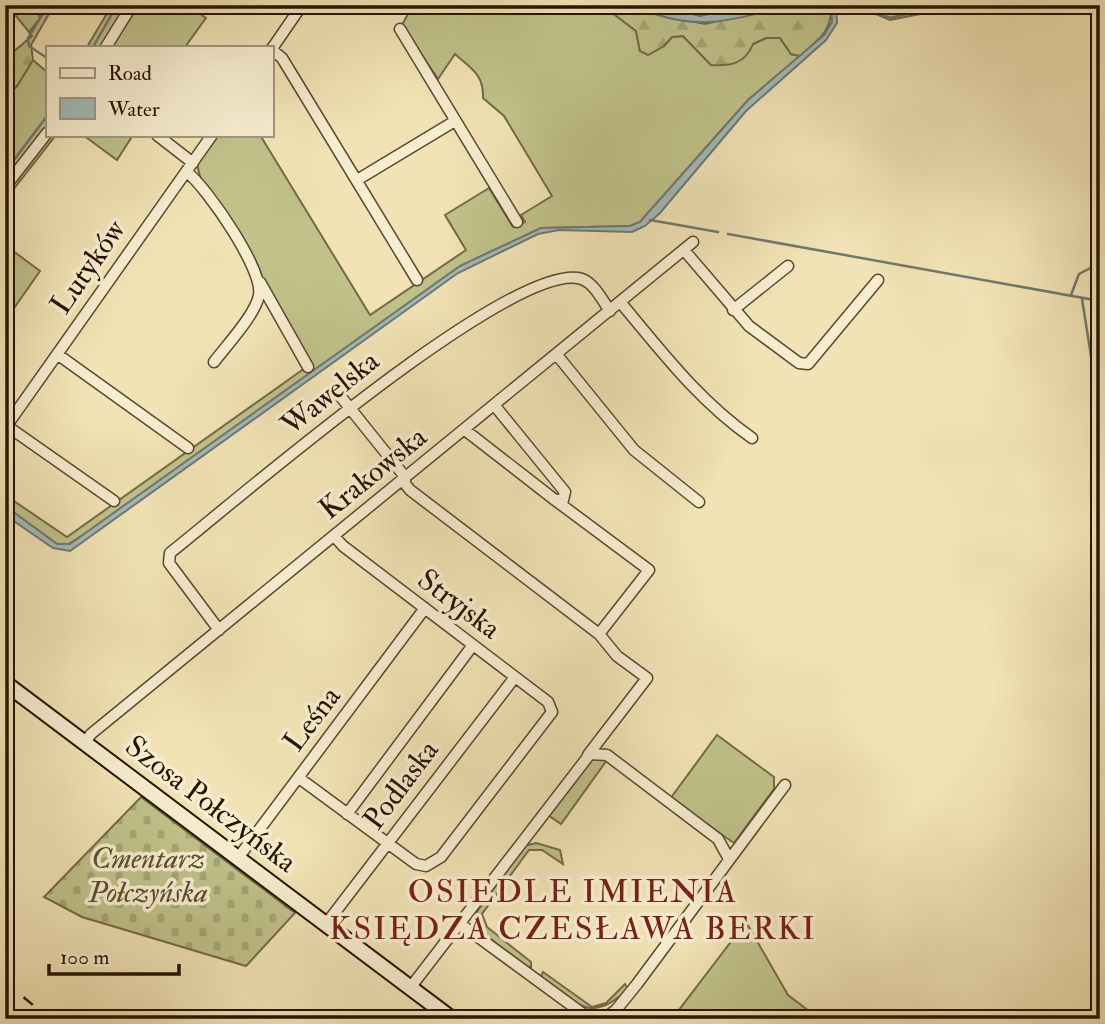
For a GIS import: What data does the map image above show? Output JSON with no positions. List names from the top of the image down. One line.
{"streets":{"main road":["Szosa Połczyńska"],"street":["Lutyków","Wawelska","Krakowska","Stryjska","Leśna","Podlaska"]},"crossings":[["Wawelska","Krakowska"],["Krakowska","Stryjska"],["Krakowska","Szosa Połczyńska"],["Stryjska","Leśna"],["Stryjska","Podlaska"],["Leśna","Szosa Połczyńska"],["Podlaska","Szosa Połczyńska"]],"districts":["OSIEDLE IMIENIA KSIĘDZA CZESŁAWA BERKI"],"parks":["Cmentarz Połczyńska"],"legend":["Road","Water"],"scale_bar":"100 m"}
